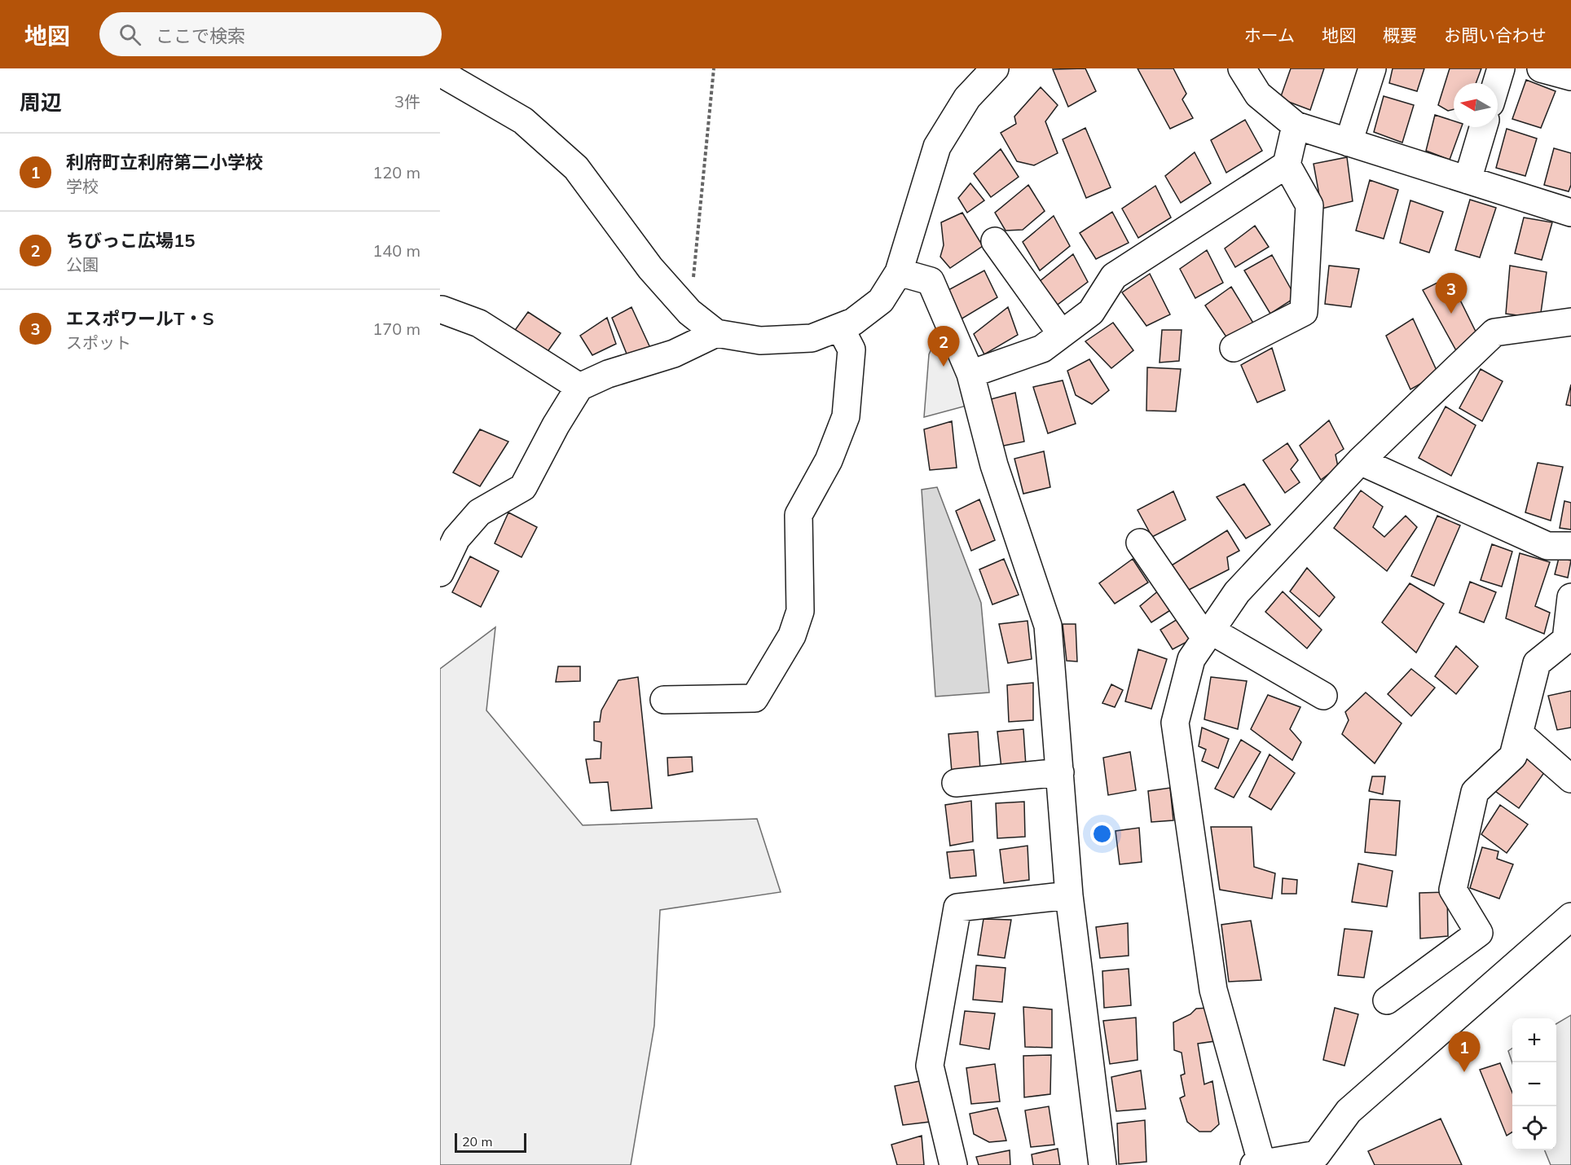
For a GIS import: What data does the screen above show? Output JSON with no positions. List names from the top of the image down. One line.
{"scale_bar":"20 m","north":"left","page":{"header":"地図","search":"ここで検索","nav":["ホーム","地図","概要","お問い合わせ"],"heading":["周辺","3件"],"list":[{"mark":"1","name":"利府町立利府第二小学校","note":"学校","value":"120 m"},{"mark":"2","name":"ちびっこ広場15","note":"公園","value":"140 m"},{"mark":"3","name":"エスポワールT・S","note":"スポット","value":"170 m"}],"pins":["3","2","1"],"map_buttons":["+","−"],"scale":"20 m"}}
